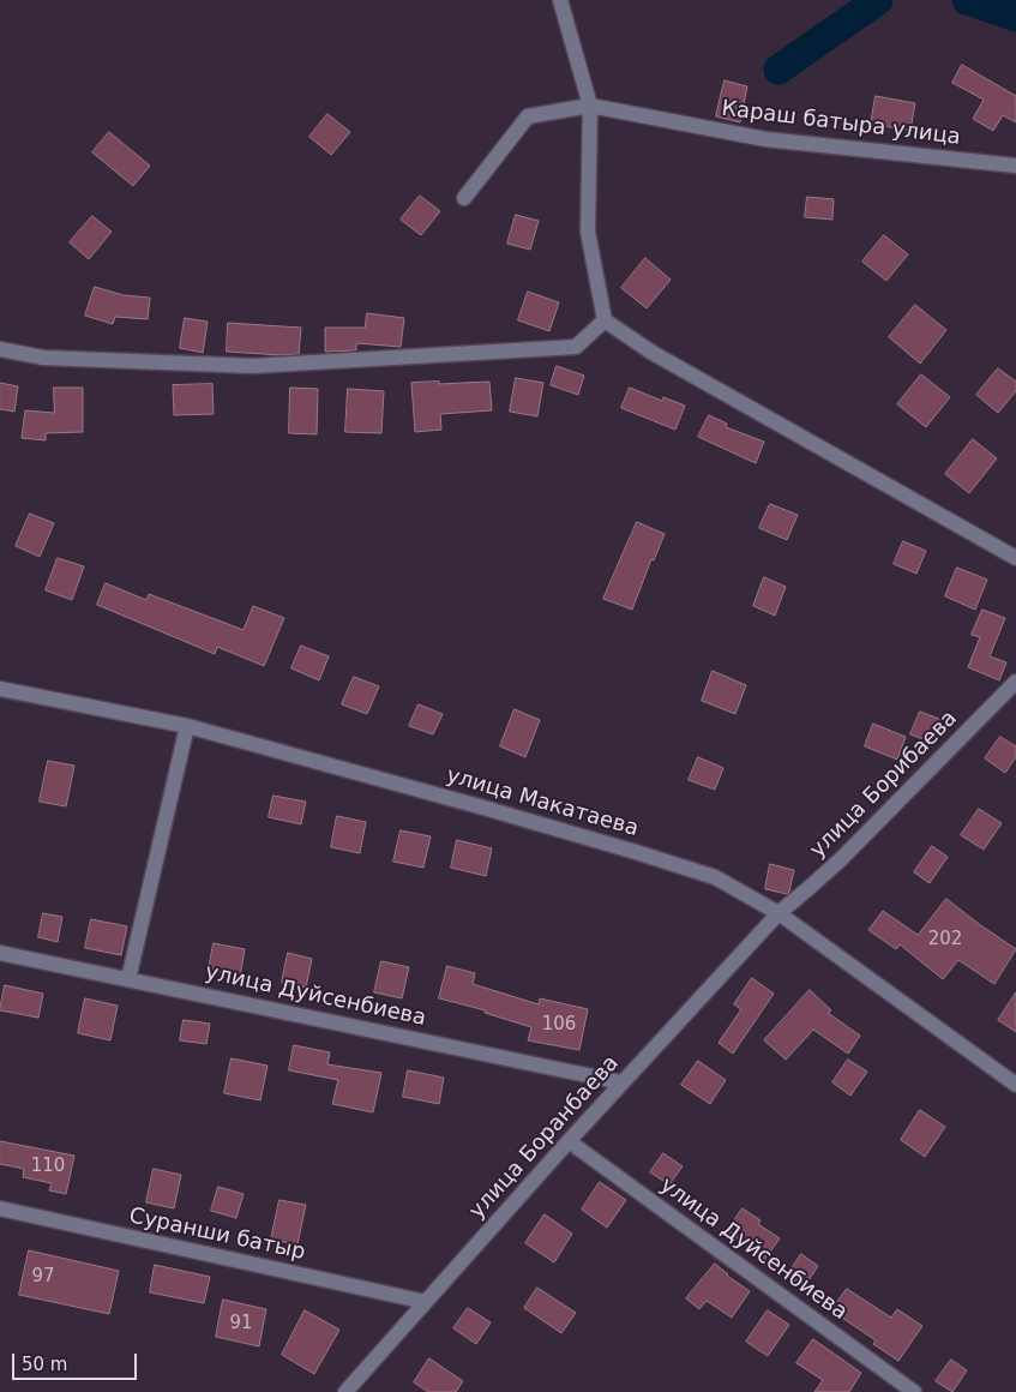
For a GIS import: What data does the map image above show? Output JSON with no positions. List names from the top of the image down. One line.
{"streets":{"street":["Караш батыра улица","улица Борибаева","улица Макатаева","улица Дуйсенбиева","улица Боранбаева","Суранши батыр"]},"crossings":[["улица Борибаева","улица Макатаева"],["улица Борибаева","улица Боранбаева"],["улица Макатаева","улица Боранбаева"],["улица Дуйсенбиева","улица Боранбаева"],["улица Боранбаева","Суранши батыр"]],"house_numbers":["202","106","110","97","91"],"scale_bar":"50 m"}
